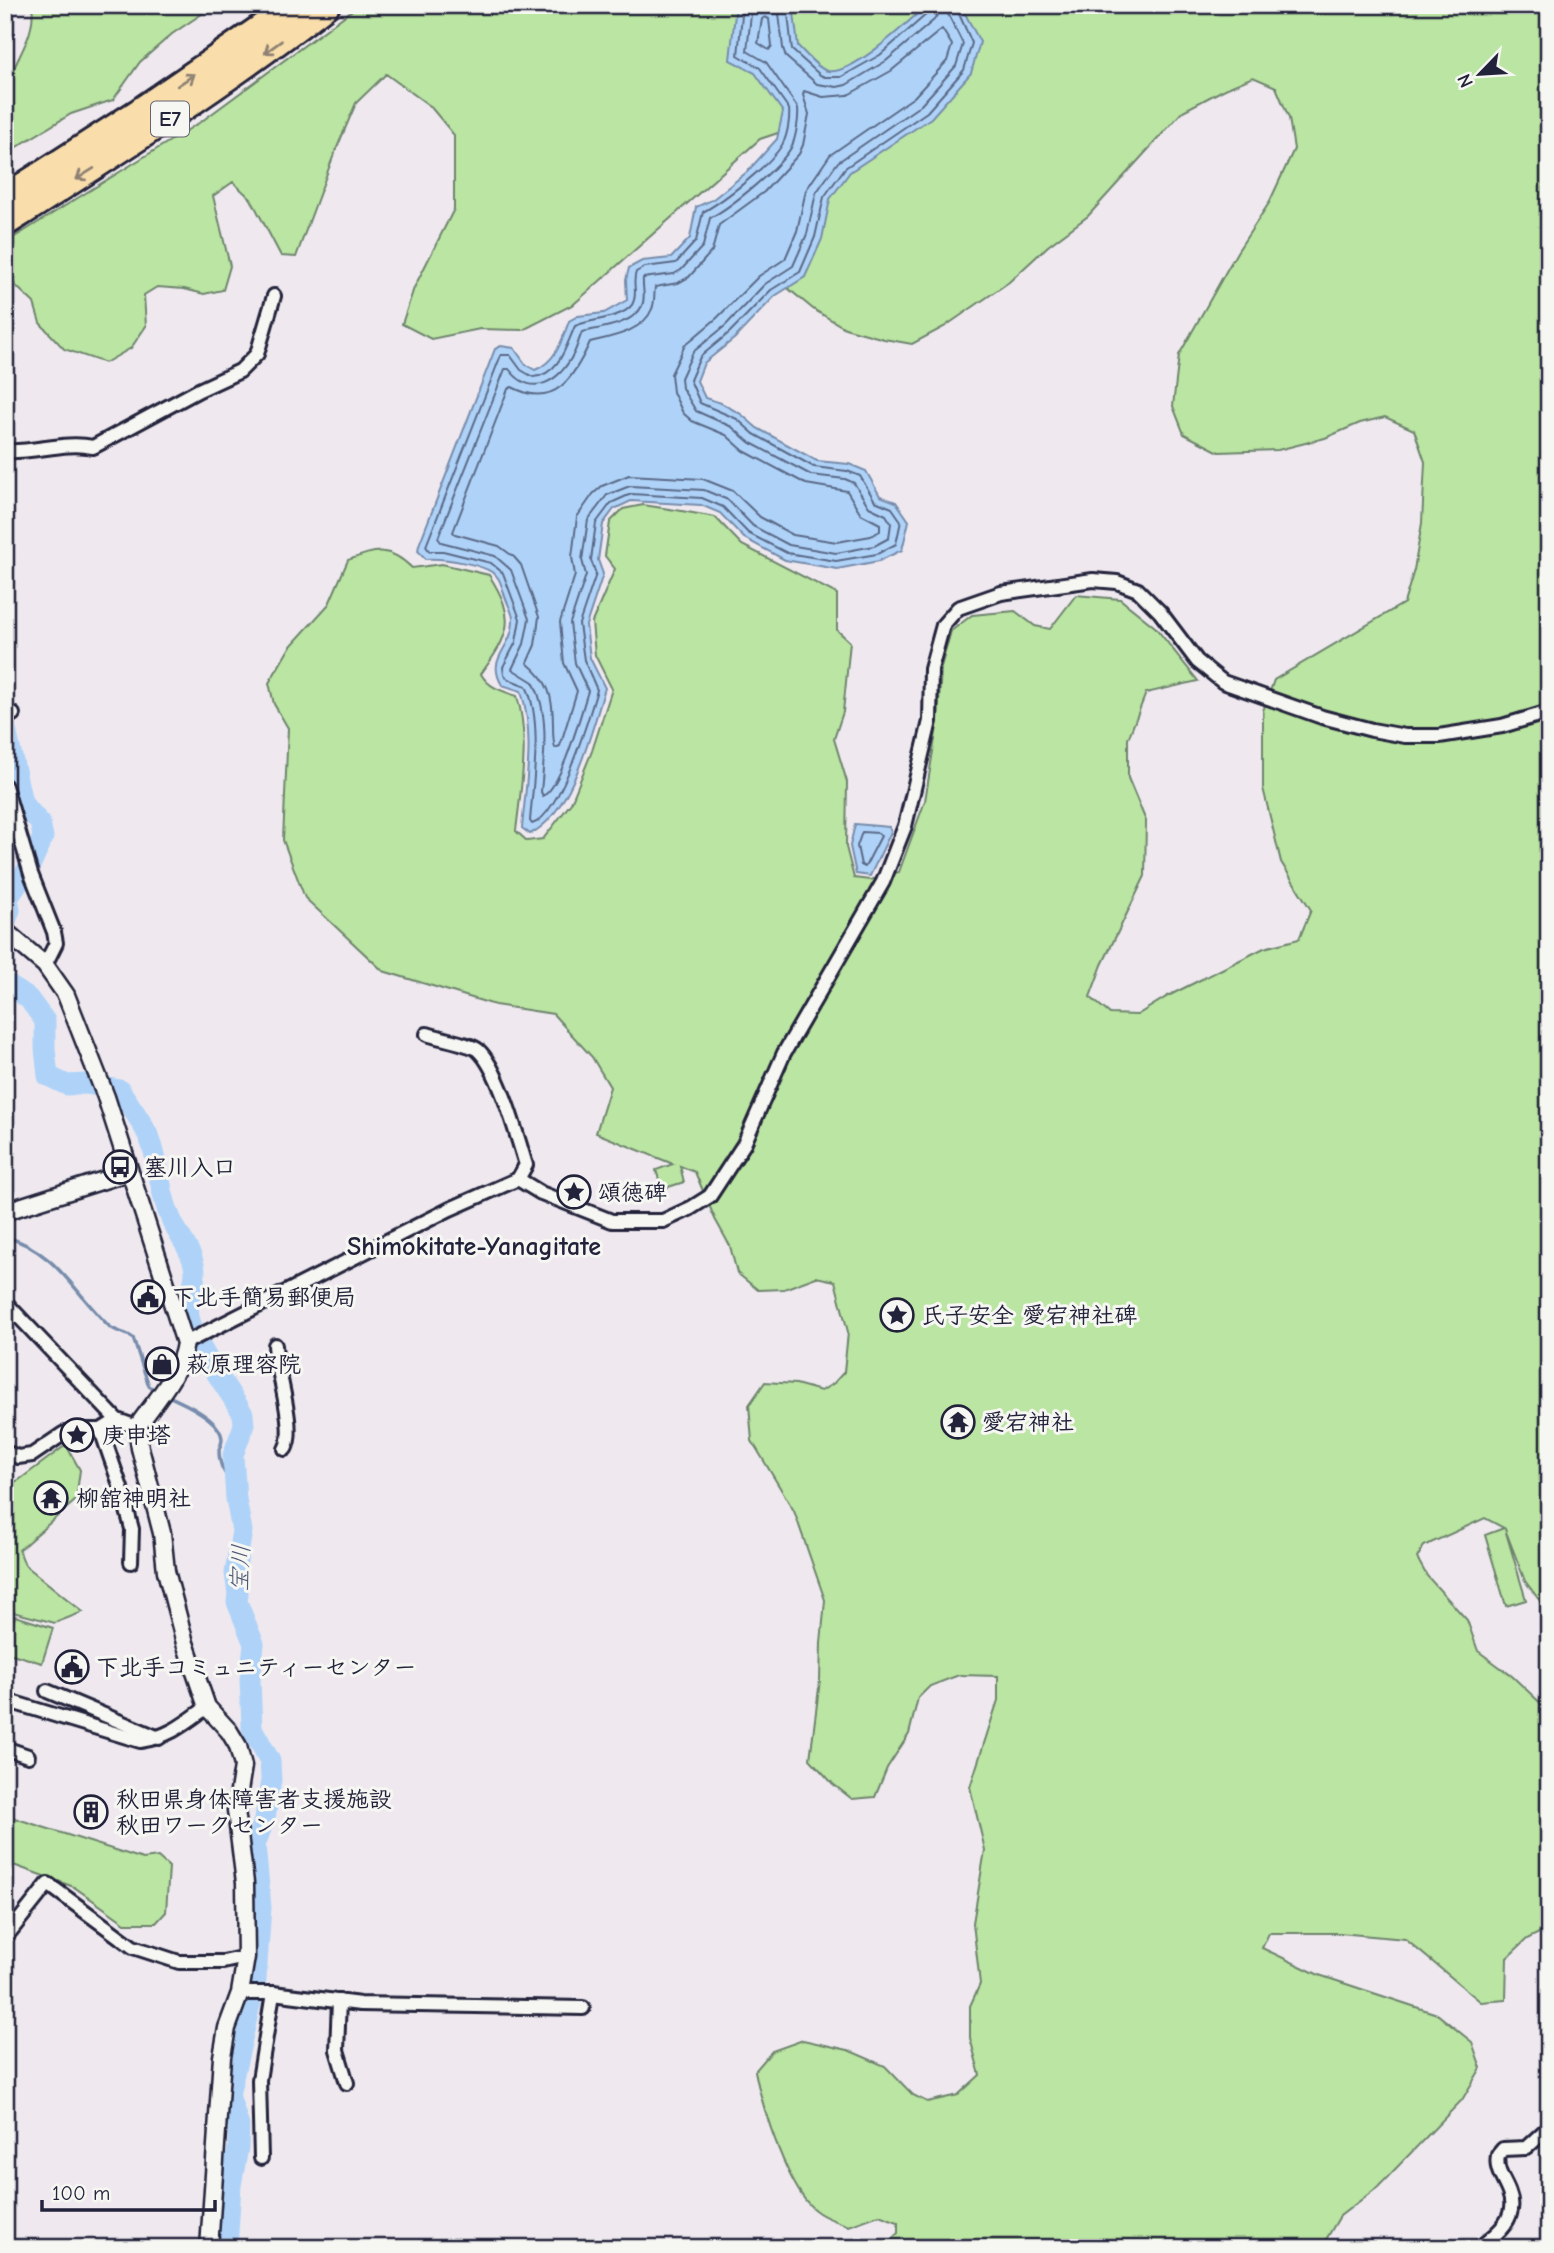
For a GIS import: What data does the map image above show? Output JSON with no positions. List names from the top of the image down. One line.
{"streets":{"highway":["E7"]},"districts":["Shimokitate-Yanagitate"],"water":["宝川"],"places":{"bus stop":["塞川入口"],"place":["頌徳碑","氏子安全 愛宕神社碑","庚申塔"],"public building":["下北手簡易郵便局","下北手コミュニティーセンター"],"shop":["萩原理容院"],"temple":["愛宕神社","柳舘神明社"],"building":["秋田県身体障害者支援施設 秋田ワークセンター"]},"scale_bar":"100 m","north":"bottom left"}
